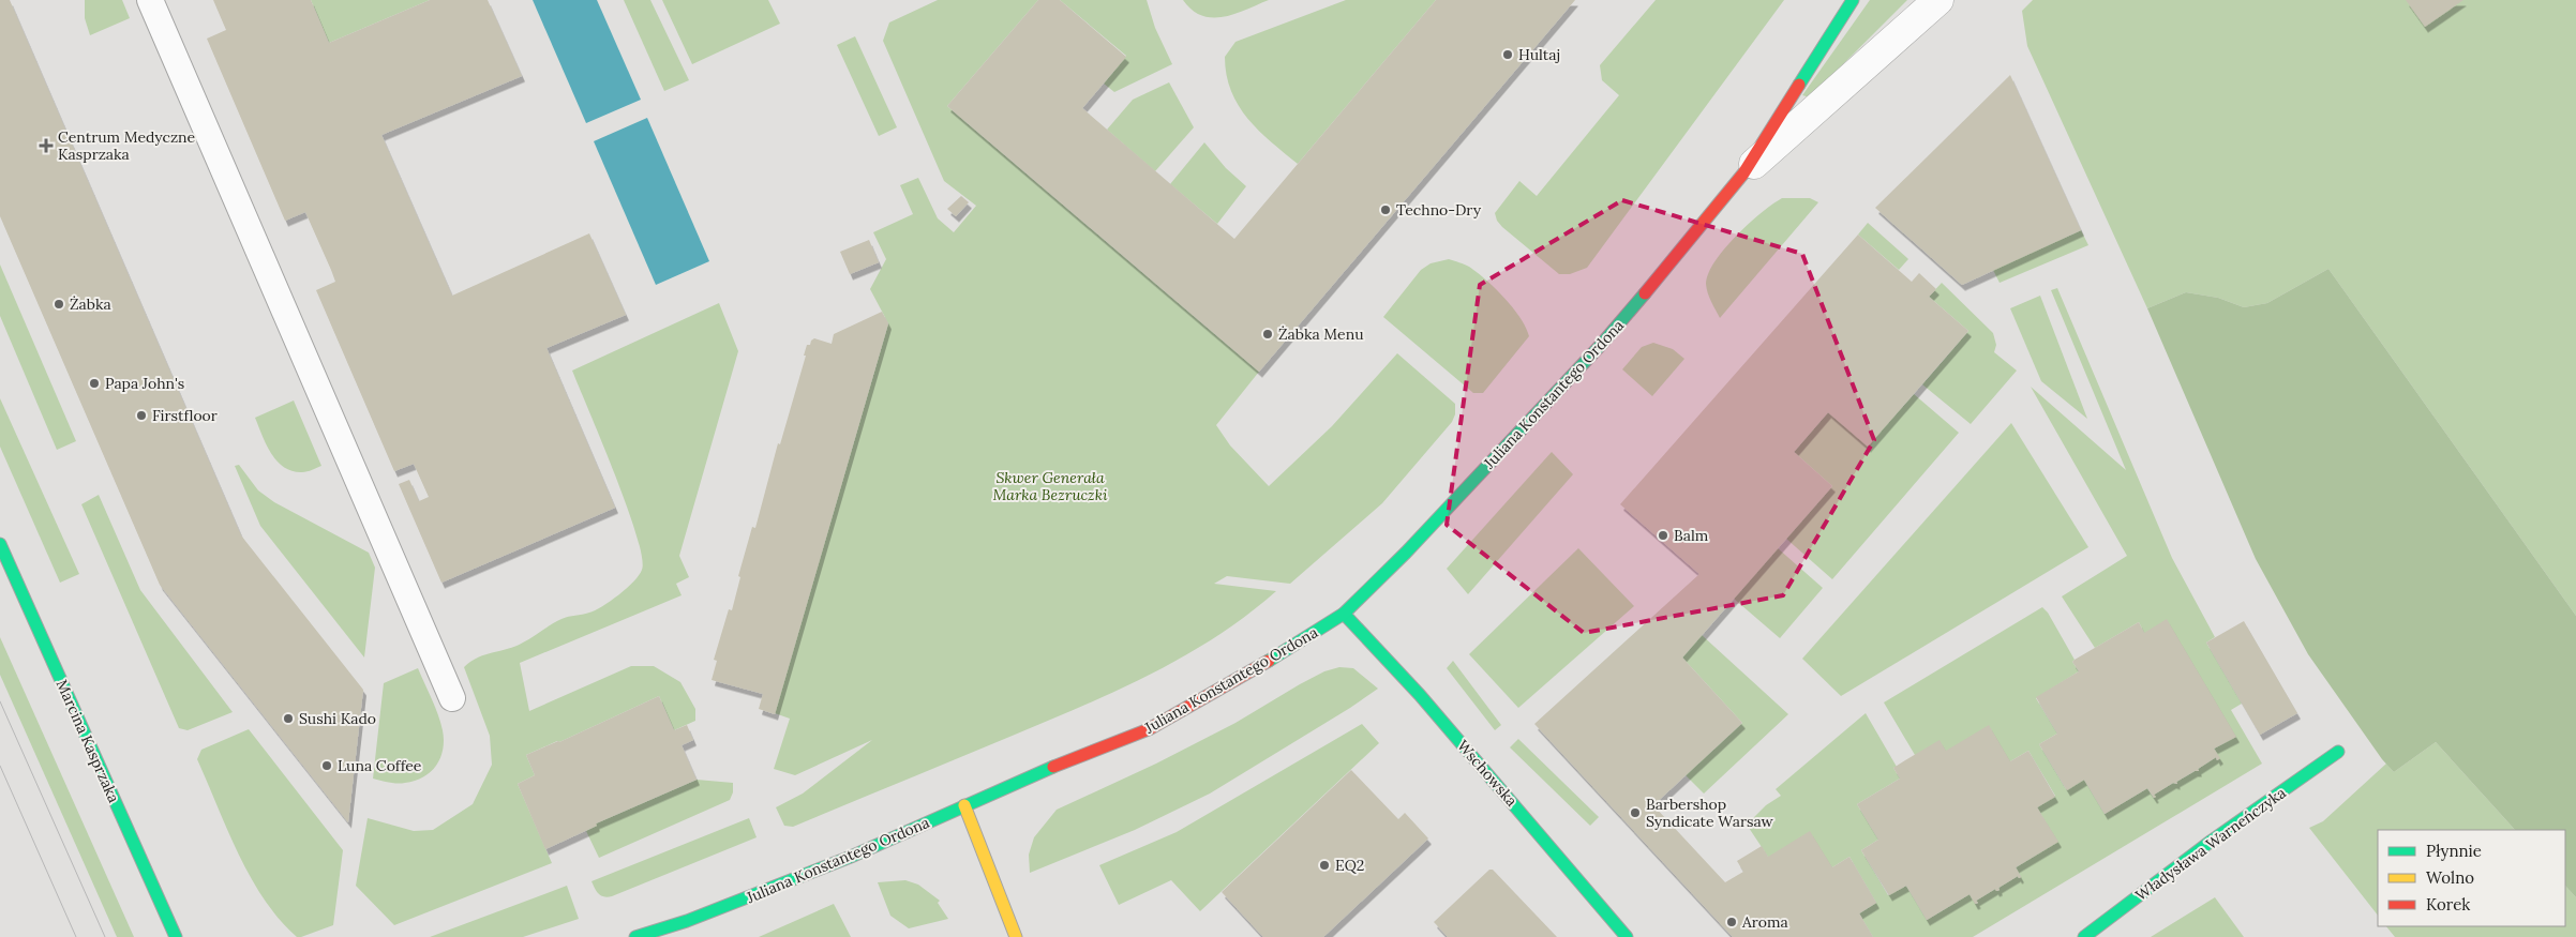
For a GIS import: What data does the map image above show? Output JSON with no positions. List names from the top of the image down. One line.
{"streets":{"street":["Juliana Konstantego Ordona","Marcina Kasprzaka","Wschowska","Władysława Warneńczyka"]},"crossings":[["Juliana Konstantego Ordona","Wschowska"]],"parks":["Skwer Generała Marka Bezruczki"],"places":{"other":["Hultaj","Techno-Dry","Żabka","Żabka Menu","Papa John's","Firstfloor","Balm","Sushi Kado","Luna Coffee","Barbershop Syndicate Warsaw","EQ2","Aroma"],"health":["Centrum Medyczne Kasprzaka"]},"legend":["Płynnie","Wolno","Korek"]}
